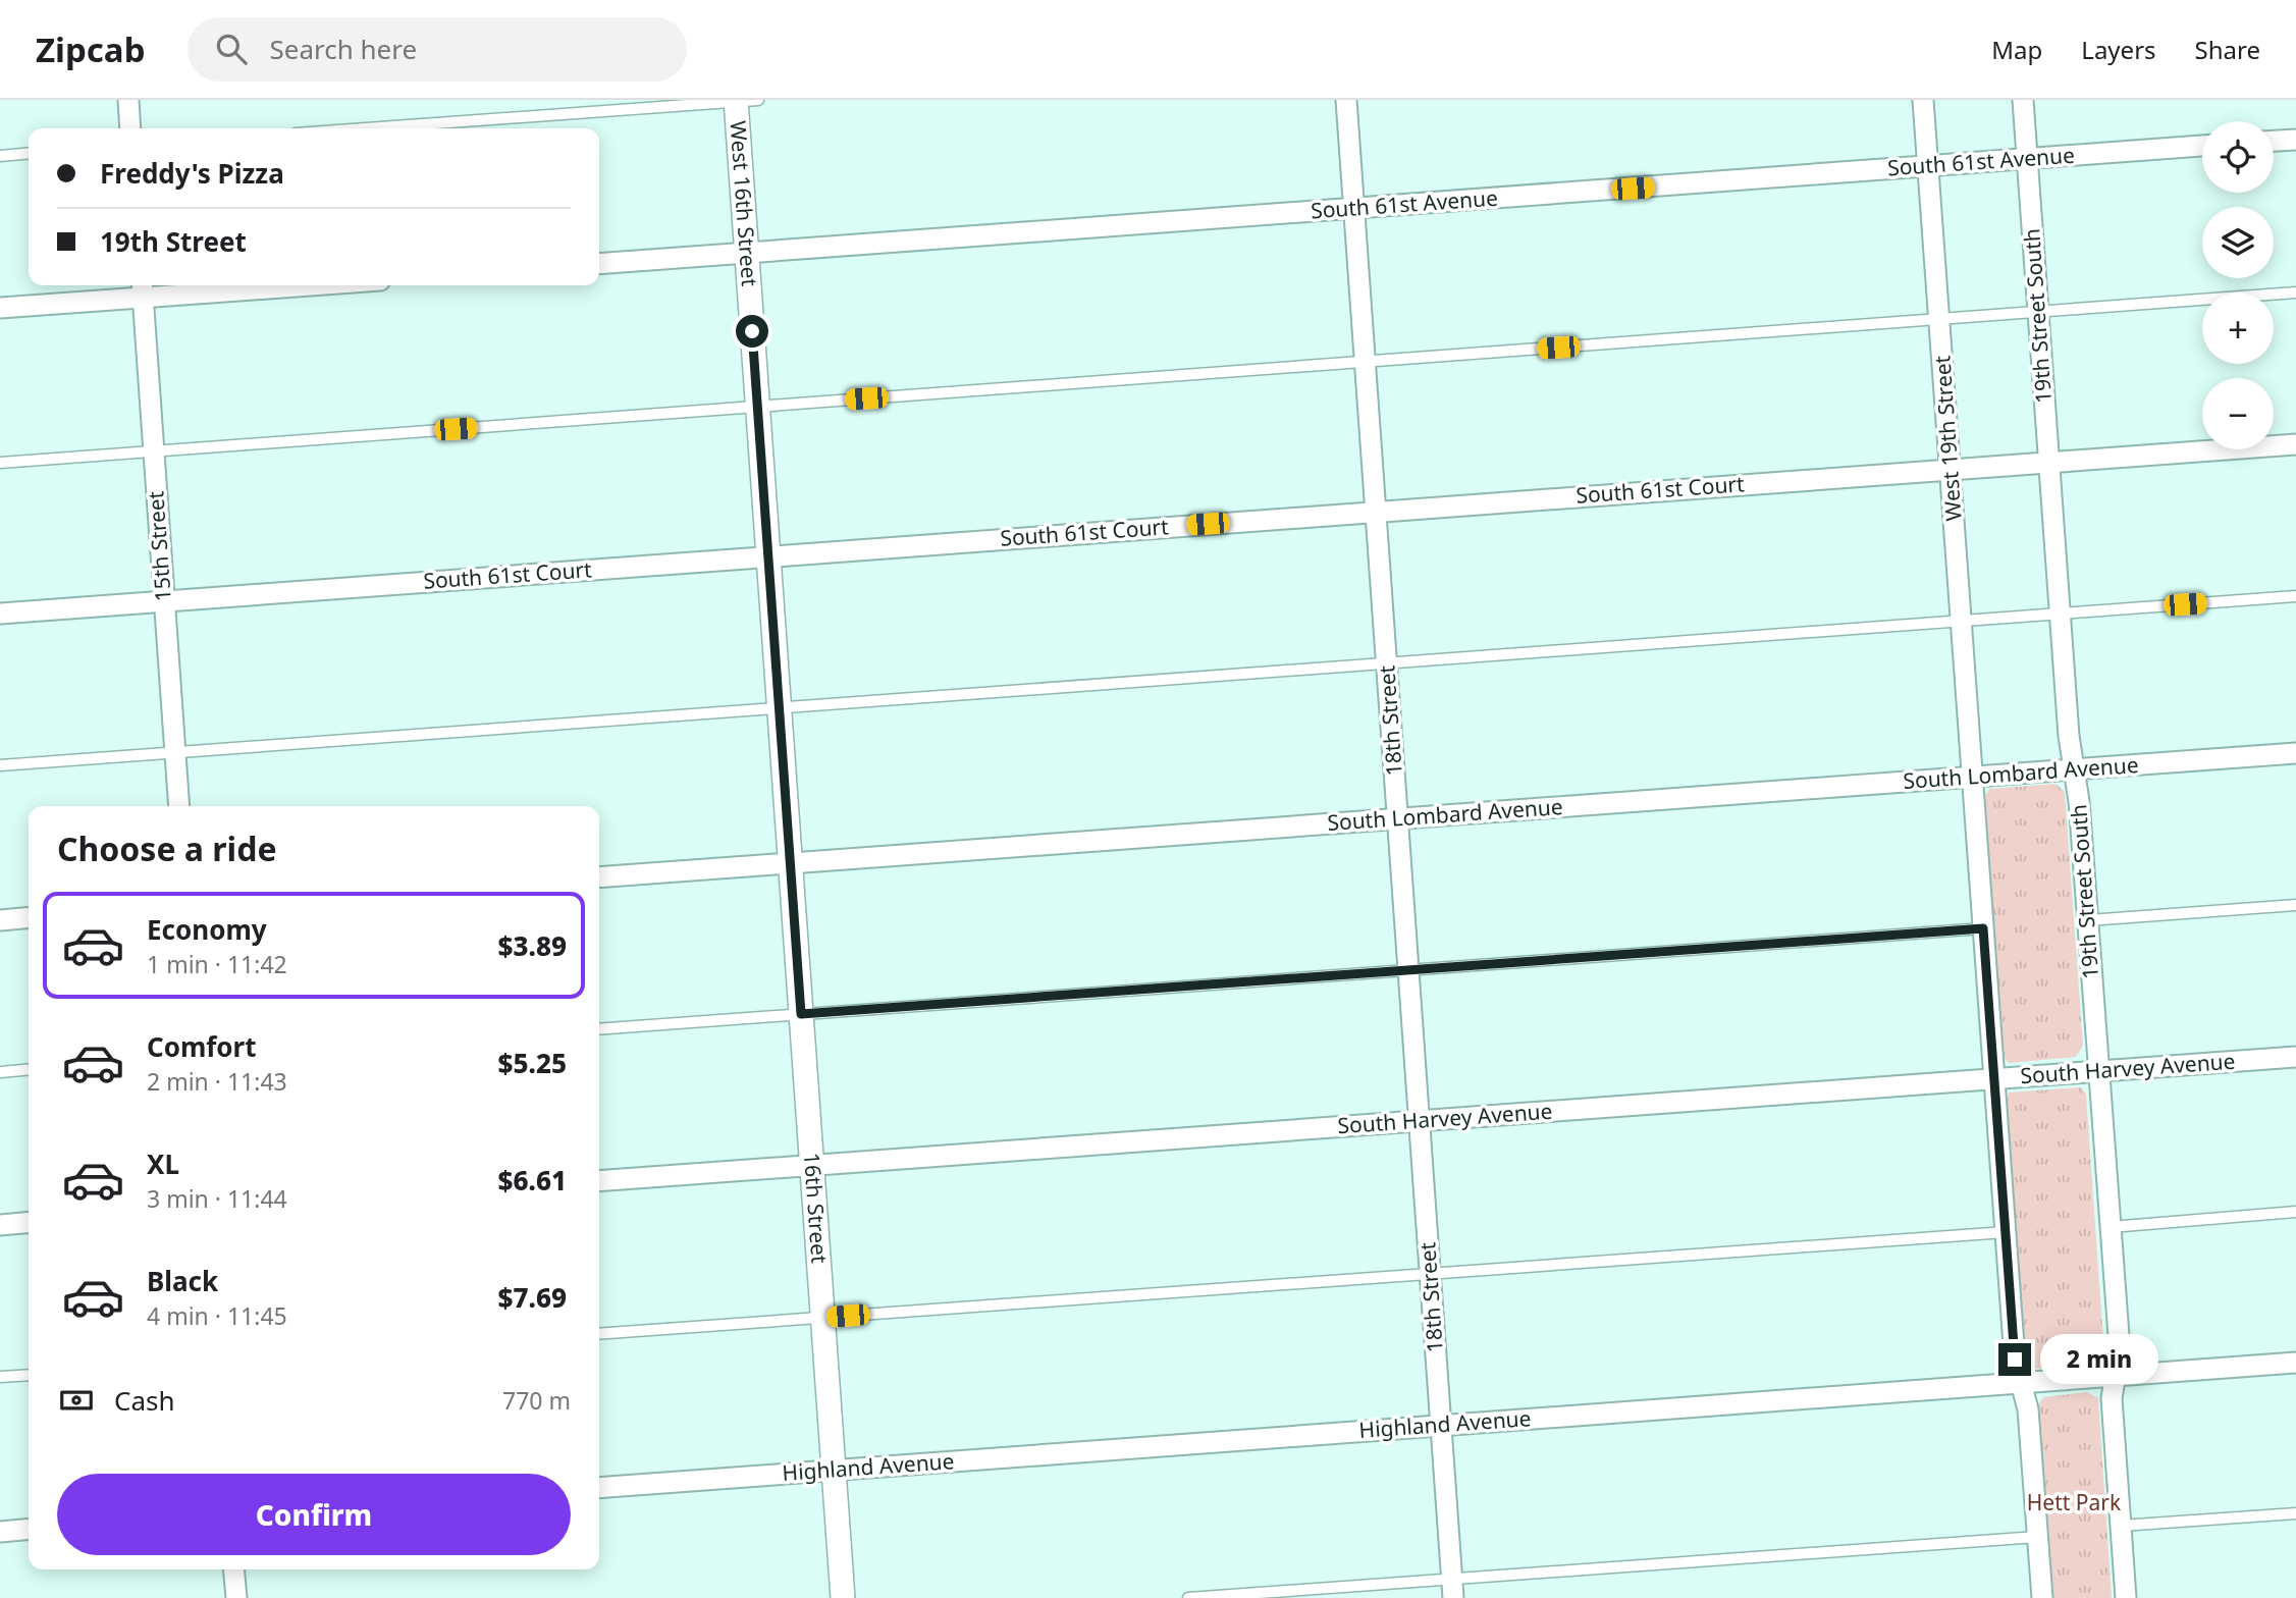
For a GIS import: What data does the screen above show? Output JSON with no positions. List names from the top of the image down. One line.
{"streets":{"street":["South 61st Avenue","West 16th Street","19th Street South","West 19th Street","South 61st Court","15th Street","18th Street","South Lombard Avenue","South Harvey Avenue","16th Street","Highland Avenue"]},"crossings":[["South 61st Avenue","West 16th Street"],["South 61st Avenue","19th Street South"],["South 61st Avenue","West 19th Street"],["South 61st Avenue","18th Street"],["West 16th Street","South 61st Court"],["West 16th Street","South Lombard Avenue"],["West 16th Street","16th Street"],["19th Street South","South 61st Court"],["19th Street South","South Lombard Avenue"],["19th Street South","South Harvey Avenue"],["19th Street South","Highland Avenue"],["West 19th Street","South 61st Court"],["West 19th Street","South Lombard Avenue"],["West 19th Street","South Harvey Avenue"],["West 19th Street","Highland Avenue"],["South 61st Court","15th Street"],["South 61st Court","18th Street"],["18th Street","South Lombard Avenue"],["18th Street","South Harvey Avenue"],["18th Street","Highland Avenue"],["South Lombard Avenue","16th Street"],["South Harvey Avenue","16th Street"],["16th Street","Highland Avenue"]],"parks":["Hett Park"],"page":{"header":"Zipcab","search":"Search here","nav":["Map","Layers","Share"],"map_buttons":["+","−"],"banner":["Freddy's Pizza","19th Street"],"heading":"Choose a ride","list":[{"name":"Economy","note":"1 min · 11:42","value":"$3.89"},{"name":"Comfort","note":"2 min · 11:43","value":"$5.25"},{"name":"XL","note":"3 min · 11:44","value":"$6.61"},{"name":"Black","note":"4 min · 11:45","value":"$7.69"}],"bubble":"2 min","pay":["Cash","770 m"],"buttons":"Confirm"}}
